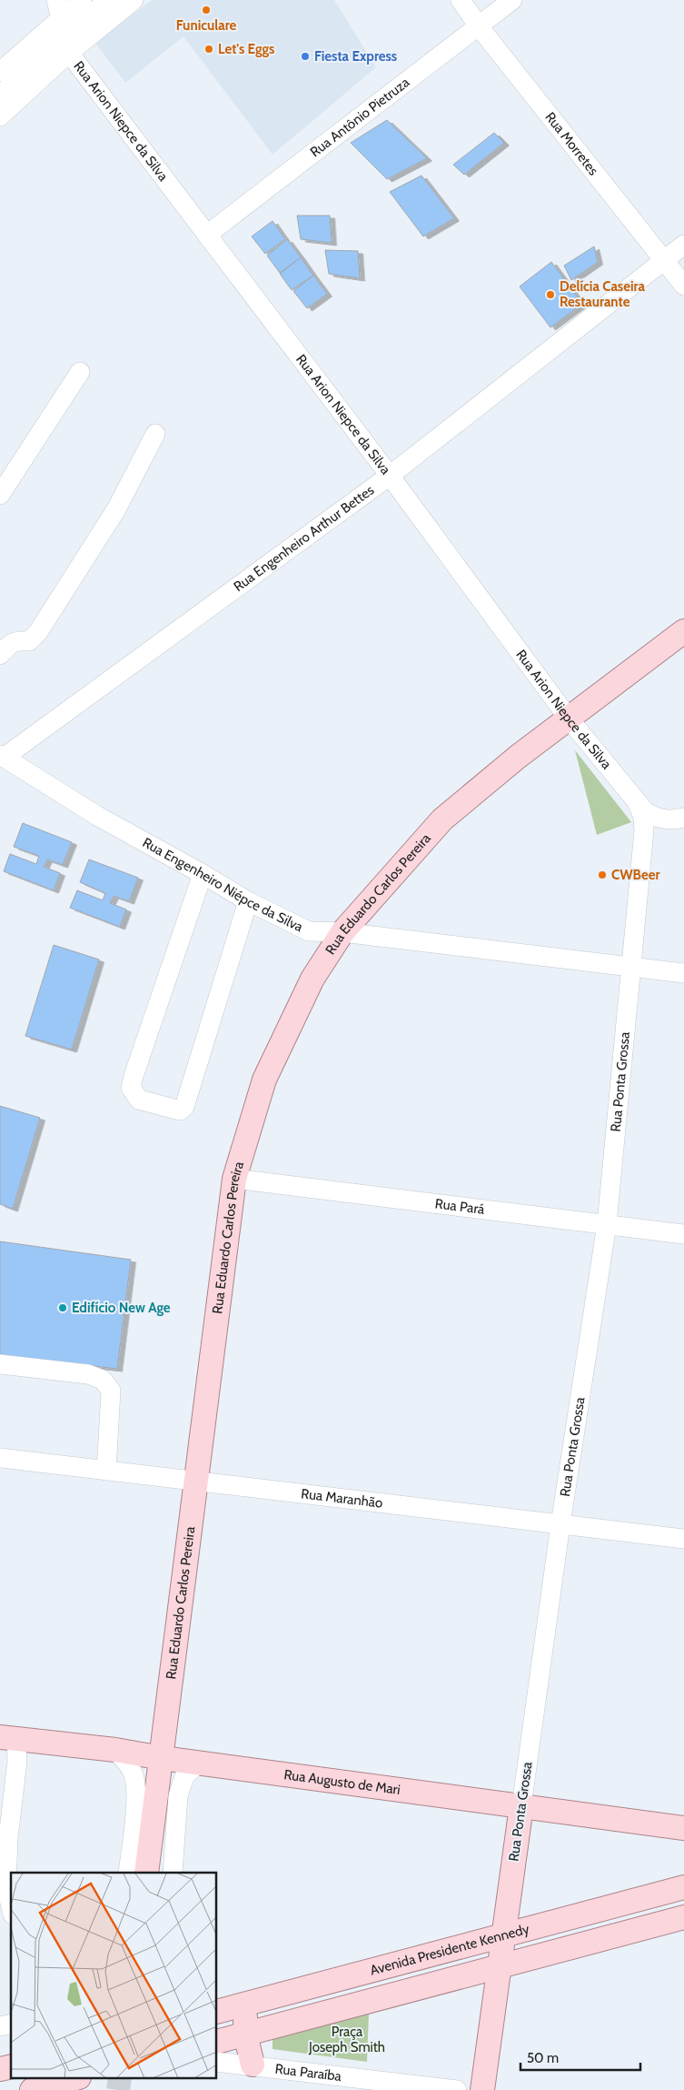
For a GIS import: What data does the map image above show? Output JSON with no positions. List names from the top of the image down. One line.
{"streets":{"main road":["Rua Eduardo Carlos Pereira","Rua Ponta Grossa","Rua Augusto de Mari","Avenida Presidente Kennedy"],"street":["Rua Antônio Pietruza","Rua Arion Niepce da Silva","Rua Morretes","Rua Engenheiro Arthur Bettes","Rua Engenheiro Niépce da Silva","Rua Pará","Rua Maranhão","Rua Paraíba"]},"crossings":[["Rua Antônio Pietruza","Rua Arion Niepce da Silva"],["Rua Antônio Pietruza","Rua Morretes"],["Rua Arion Niepce da Silva","Rua Engenheiro Arthur Bettes"],["Rua Arion Niepce da Silva","Rua Eduardo Carlos Pereira"],["Rua Arion Niepce da Silva","Rua Ponta Grossa"],["Rua Morretes","Rua Engenheiro Arthur Bettes"],["Rua Engenheiro Arthur Bettes","Rua Engenheiro Niépce da Silva"],["Rua Engenheiro Niépce da Silva","Rua Eduardo Carlos Pereira"],["Rua Engenheiro Niépce da Silva","Rua Ponta Grossa"],["Rua Eduardo Carlos Pereira","Rua Pará"],["Rua Eduardo Carlos Pereira","Rua Maranhão"],["Rua Eduardo Carlos Pereira","Rua Augusto de Mari"],["Rua Ponta Grossa","Rua Pará"],["Rua Ponta Grossa","Rua Maranhão"],["Rua Ponta Grossa","Rua Augusto de Mari"],["Rua Ponta Grossa","Avenida Presidente Kennedy"]],"parks":["Praça Joseph Smith"],"places":["Funiculare","Let's Eggs","Fiesta Express","Delícia Caseira Restaurante","CWBeer","Edifício New Age"],"scale_bar":"50 m"}
